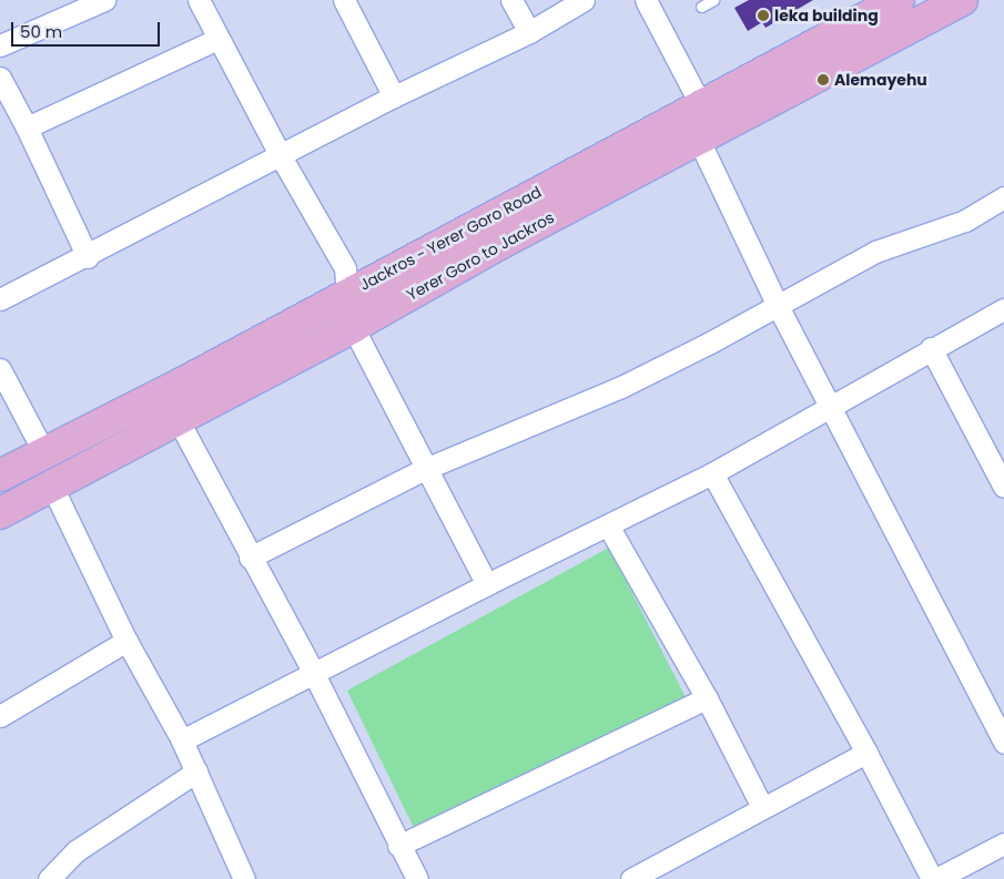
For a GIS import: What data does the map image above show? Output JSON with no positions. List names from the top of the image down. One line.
{"streets":{"main road":["Jackros - Yerer Goro Road","Yerer Goro to Jackros"]},"crossings":[["Jackros - Yerer Goro Road","Yerer Goro to Jackros"]],"places":["leka building","Alemayehu"],"scale_bar":"50 m"}
